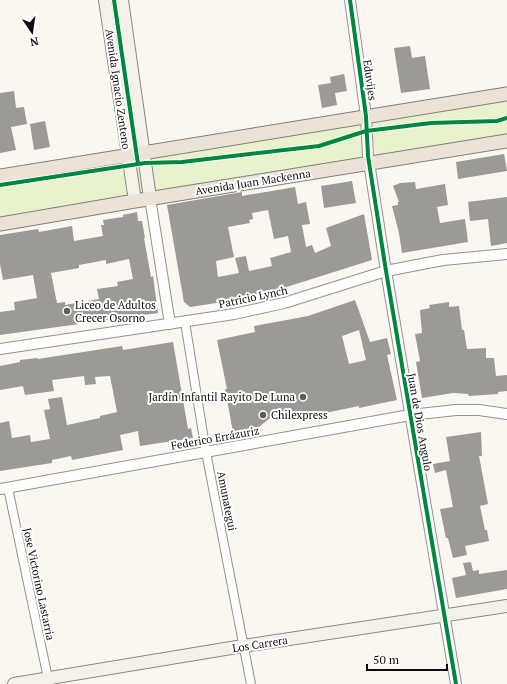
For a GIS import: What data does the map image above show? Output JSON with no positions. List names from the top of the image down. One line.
{"streets":{"main road":["Avenida Ignacio Zenteno","Avenida Juan Mackenna","Los Carrera"],"street":["Eduvijes","Patricio Lynch","Juan de Dios Angulo","Federico Errázuriz","Amunategui","Jose Victorino Lastarria"]},"crossings":[["Eduvijes","Avenida Juan Mackenna"],["Eduvijes","Juan de Dios Angulo"],["Avenida Ignacio Zenteno","Avenida Juan Mackenna"],["Avenida Juan Mackenna","Juan de Dios Angulo"],["Patricio Lynch","Juan de Dios Angulo"],["Patricio Lynch","Amunategui"],["Juan de Dios Angulo","Federico Errázuriz"],["Juan de Dios Angulo","Los Carrera"],["Federico Errázuriz","Amunategui"],["Federico Errázuriz","Jose Victorino Lastarria"],["Amunategui","Los Carrera"],["Jose Victorino Lastarria","Los Carrera"]],"places":["Liceo de Adultos Crecer Osorno","Jardín Infantil Rayito De Luna","Chilexpress"],"scale_bar":"50 m","north":"bottom"}
